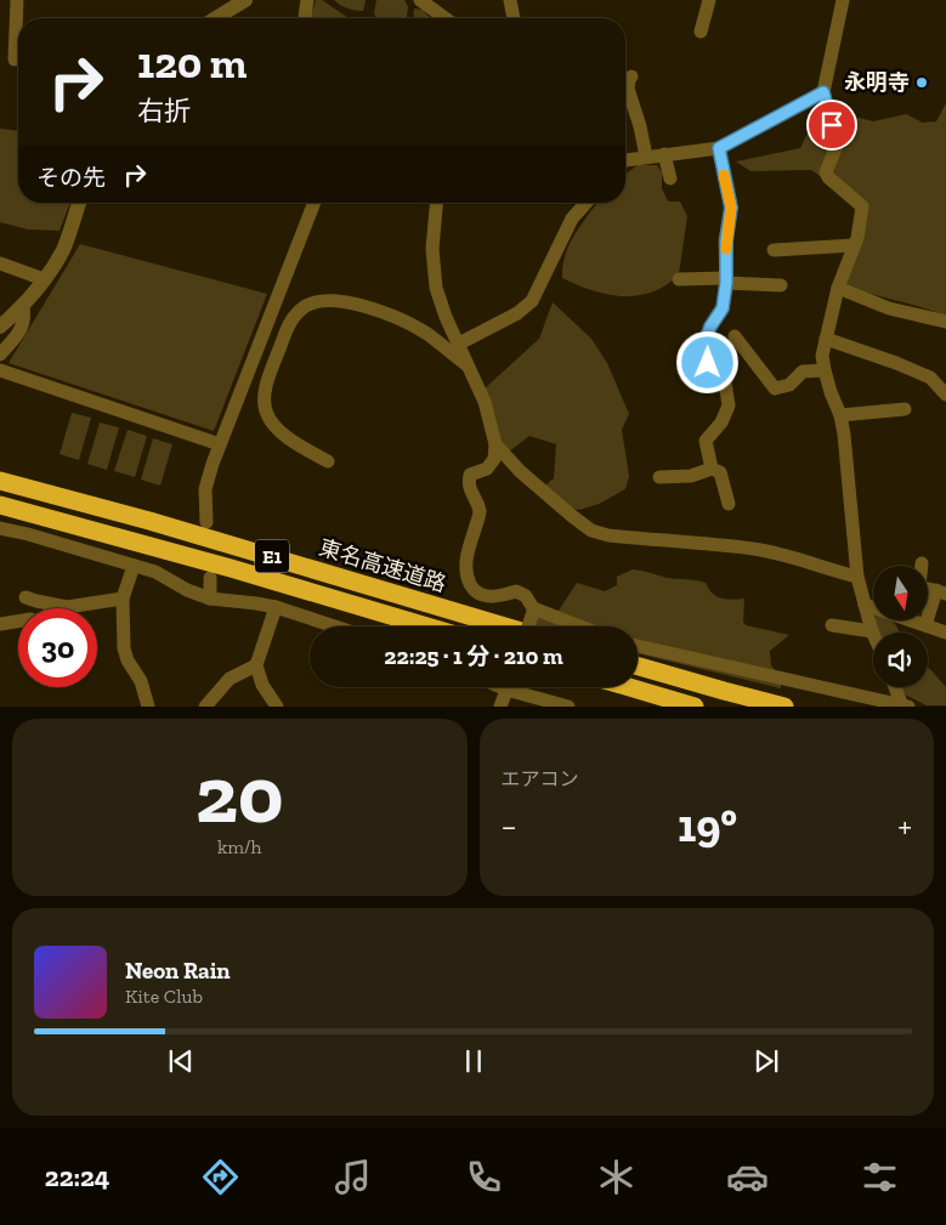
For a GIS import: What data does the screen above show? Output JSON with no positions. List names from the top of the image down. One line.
{"streets":{"highway":["E1","東名高速道路"]},"places":["永明寺"],"north":"bottom","page":{"turn":["120 m","右折"],"then":"その先","limit":"30","trip":"22:25 · 1 分 · 210 m","tile":[["20","km/h"],"エアコン"],"heat":["−","19°","+"],"song":["Neon Rain","Kite Club"],"tabs":"22:24"}}
